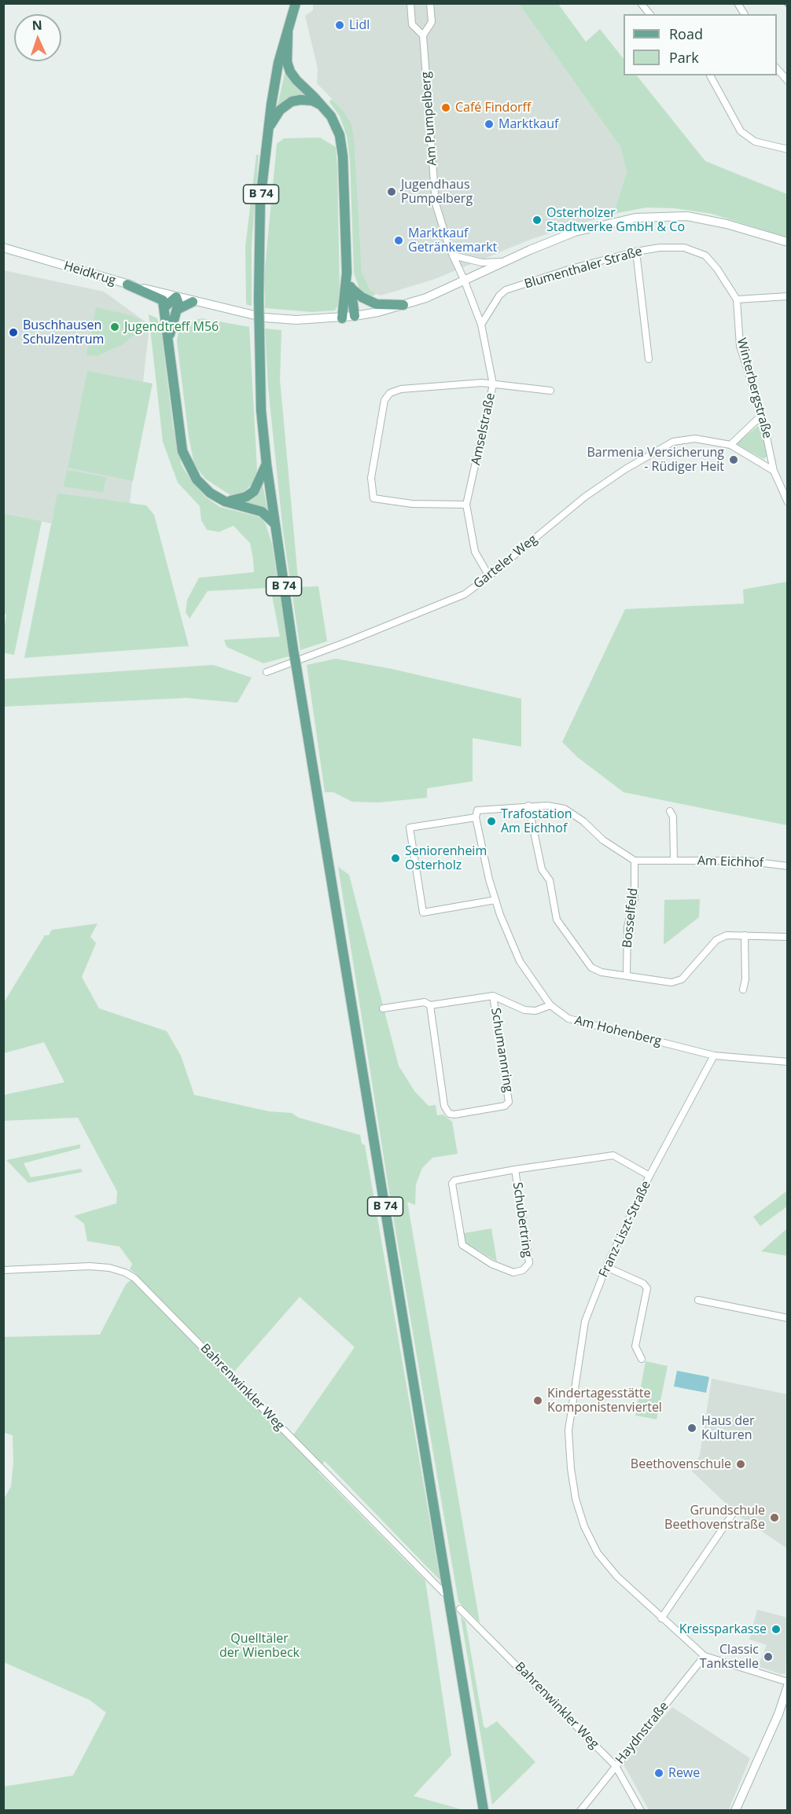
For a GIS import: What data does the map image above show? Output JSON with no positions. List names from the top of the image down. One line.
{"streets":{"main road":["B 74"],"street":["Am Pumpelberg","Blumenthaler Straße","Heidkrug","Winterbergstraße","Amselstraße","Garteler Weg","Am Eichhof","Bosselfeld","Am Hohenberg","Schumannring","Schubertring","Franz-Liszt-Straße","Bahrenwinkler Weg","Haydnstraße"]},"crossings":[["Am Pumpelberg","Heidkrug"],["Am Pumpelberg","Amselstraße"],["Blumenthaler Straße","Winterbergstraße"],["Blumenthaler Straße","Amselstraße"],["Heidkrug","Amselstraße"],["Winterbergstraße","Garteler Weg"],["Amselstraße","Garteler Weg"],["Am Eichhof","Bosselfeld"],["Am Hohenberg","Schumannring"],["Am Hohenberg","Franz-Liszt-Straße"],["Schubertring","Franz-Liszt-Straße"],["Franz-Liszt-Straße","Haydnstraße"],["Bahrenwinkler Weg","Haydnstraße"]],"parks":["Quelltäler der Wienbeck"],"places":["Lidl","Café Findorff","Marktkauf","Jugendhaus Pumpelberg","Osterholzer Stadtwerke GmbH & Co","Marktkauf Getränkemarkt","Jugendtreff M56","Buschhausen Schulzentrum","Barmenia Versicherung - Rüdiger Heit","Trafostation Am Eichhof","Seniorenheim Osterholz","Kindertagesstätte Komponistenviertel","Haus der Kulturen","Beethovenschule","Grundschule Beethovenstraße","Kreissparkasse","Classic Tankstelle","Rewe"],"legend":["Road","Park"],"north":"top"}
